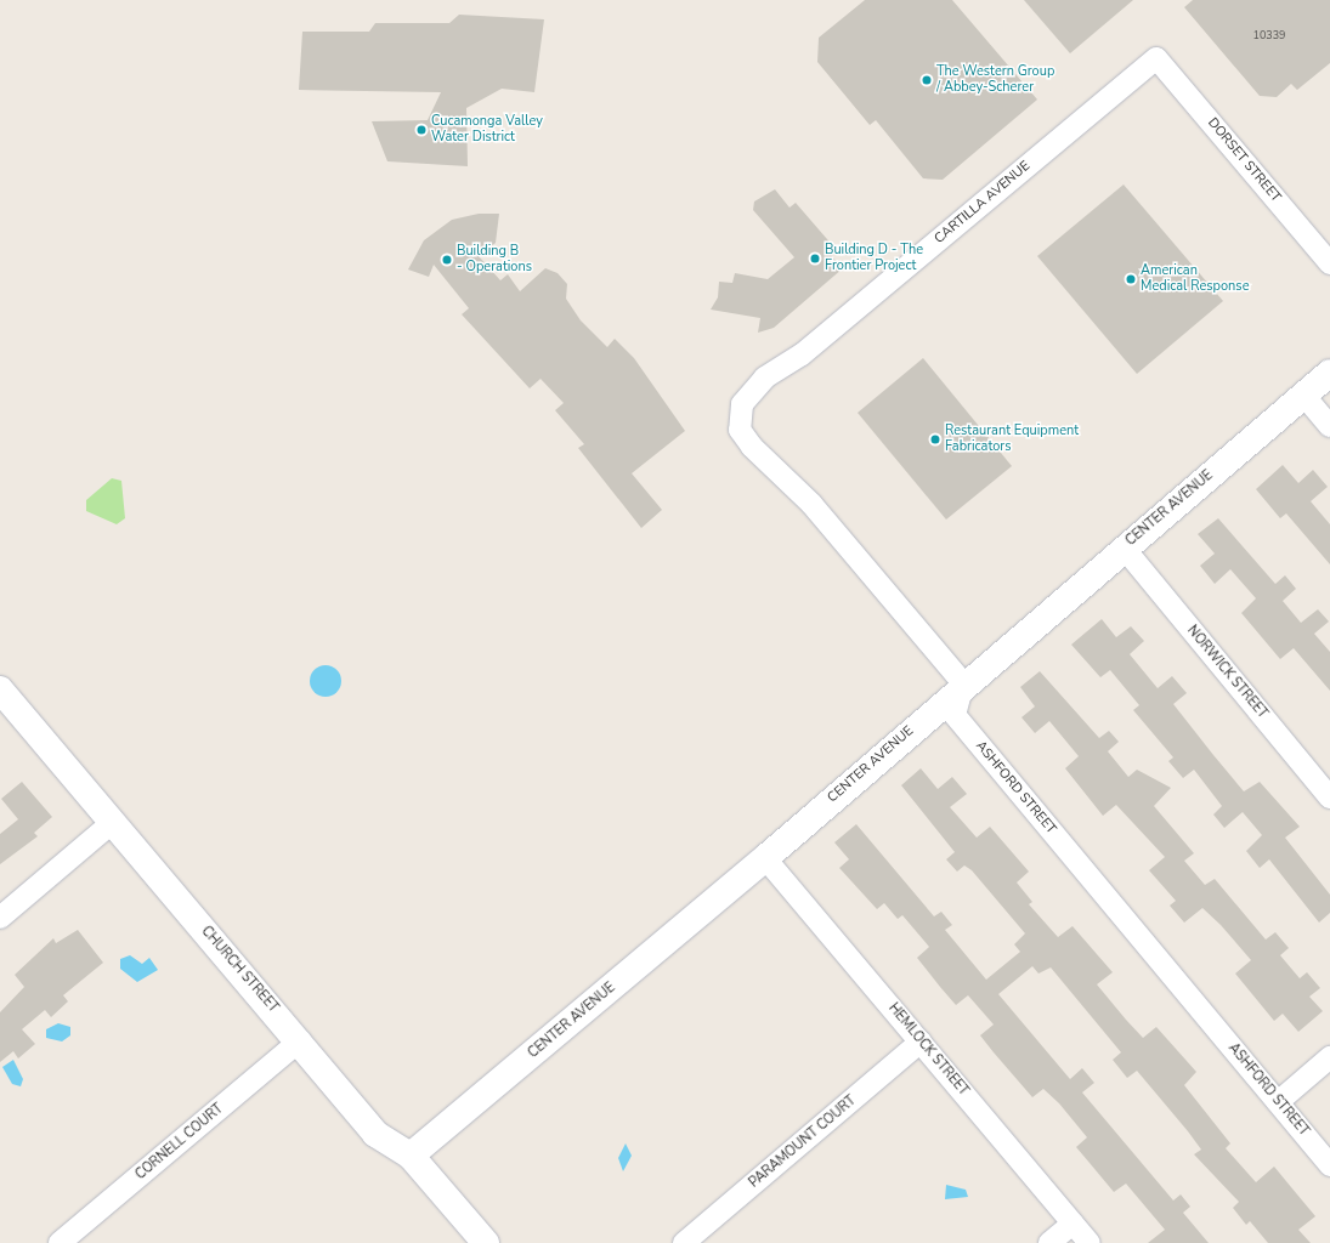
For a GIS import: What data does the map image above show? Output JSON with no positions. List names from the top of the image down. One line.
{"streets":{"street":["DORSET STREET","CARTILLA AVENUE","CENTER AVENUE","NORWICK STREET","ASHFORD STREET","CHURCH STREET","HEMLOCK STREET","CORNELL COURT","PARAMOUNT COURT"]},"crossings":[["DORSET STREET","CARTILLA AVENUE"],["CARTILLA AVENUE","CENTER AVENUE"],["CARTILLA AVENUE","ASHFORD STREET"],["CENTER AVENUE","NORWICK STREET"],["CENTER AVENUE","ASHFORD STREET"],["CENTER AVENUE","CHURCH STREET"],["CENTER AVENUE","HEMLOCK STREET"],["CHURCH STREET","CORNELL COURT"],["HEMLOCK STREET","PARAMOUNT COURT"]],"places":["The Western Group / Abbey-Scherer","Cucamonga Valley Water District","Building D - The Frontier Project","Building B - Operations","American Medical Response","Restaurant Equipment Fabricators"],"house_numbers":["10339"]}
